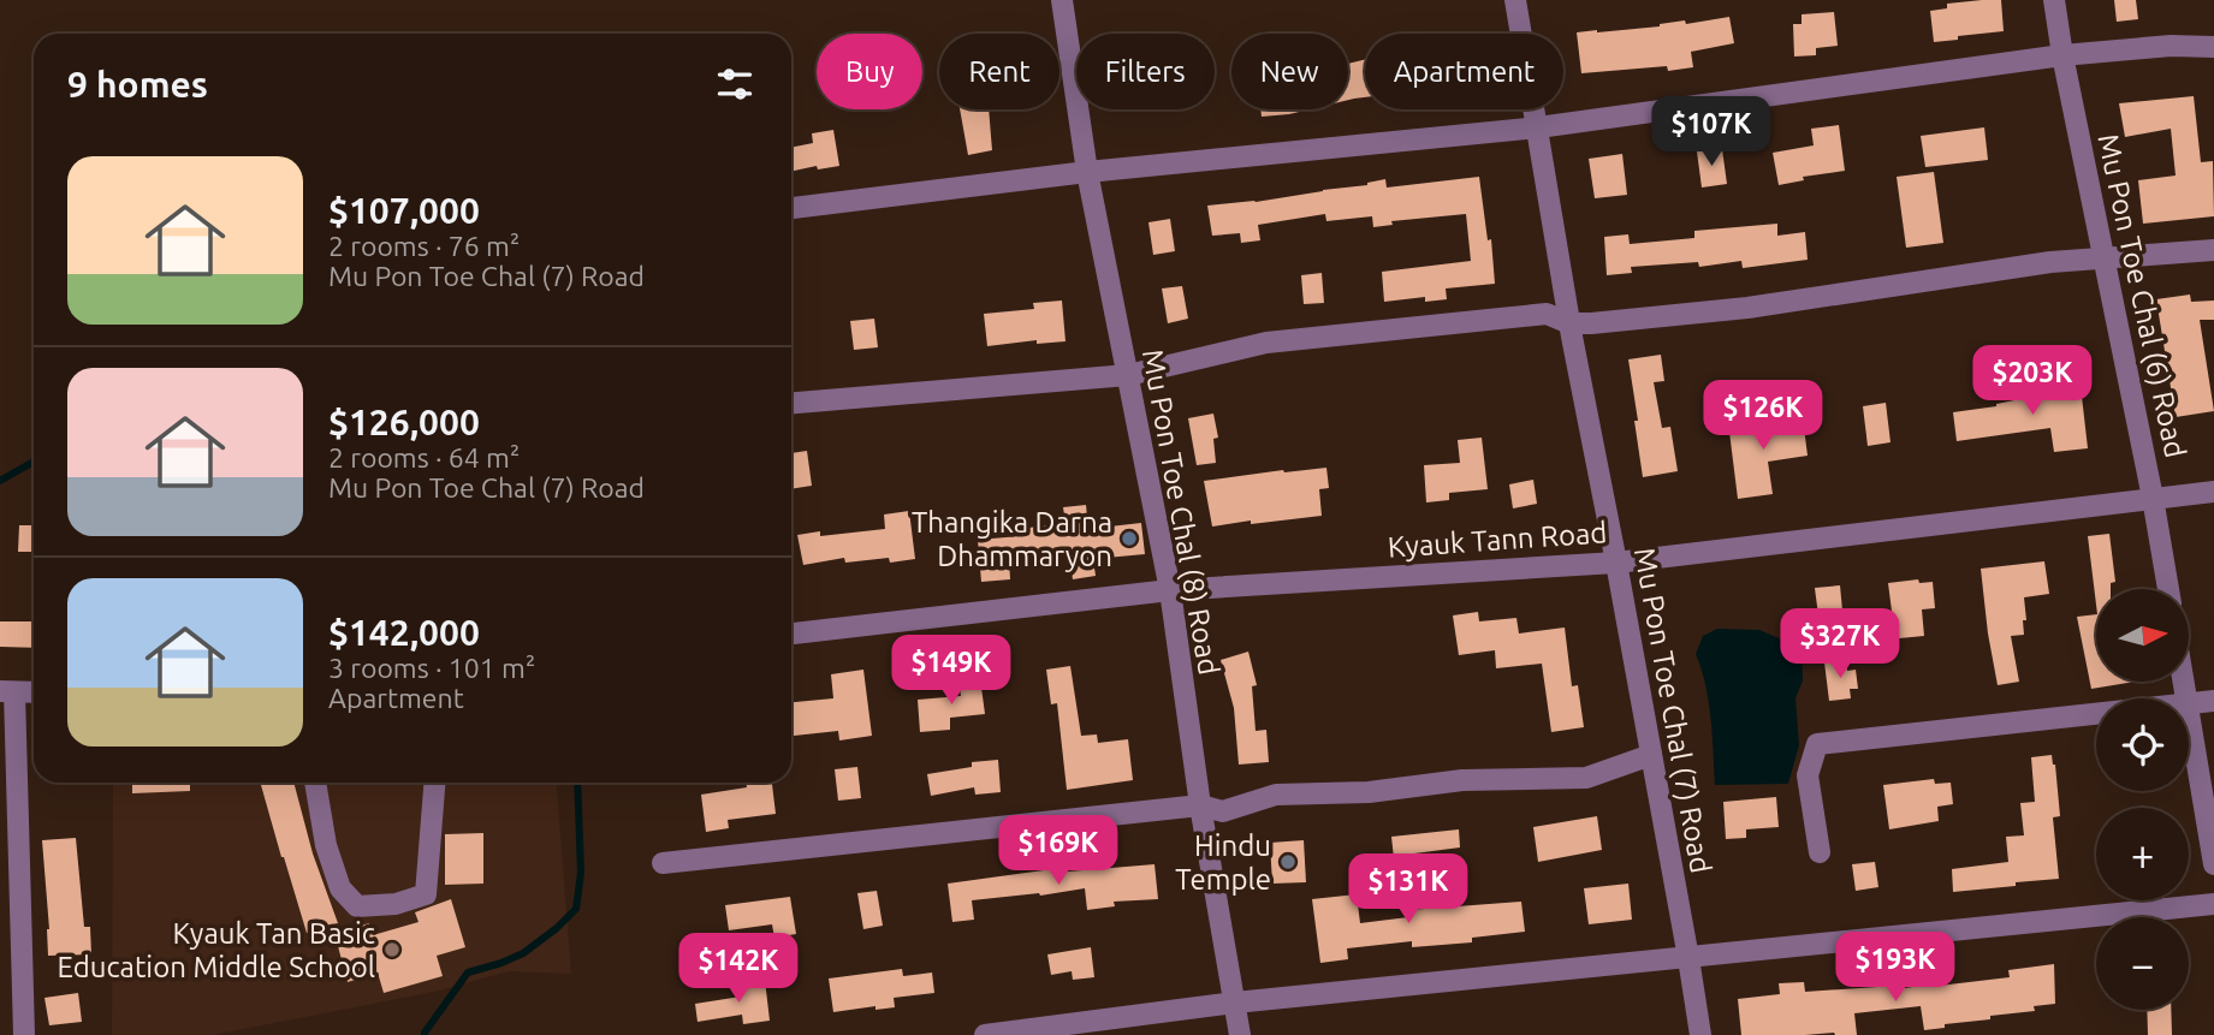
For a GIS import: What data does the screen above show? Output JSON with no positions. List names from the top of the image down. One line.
{"streets":{"street":["Mu Pon Toe Chal (6) Road","Mu Pon Toe Chal (8) Road","Kyauk Tann Road","Mu Pon Toe Chal (7) Road"]},"crossings":[["Mu Pon Toe Chal (6) Road","Kyauk Tann Road"],["Mu Pon Toe Chal (8) Road","Kyauk Tann Road"],["Kyauk Tann Road","Mu Pon Toe Chal (7) Road"]],"places":["Thangika Darna Dhammaryon","Hindu Temple","Kyauk Tan Basic Education Middle School"],"north":"right","page":{"chip":["Buy","Rent","Filters","New","Apartment"],"heading":"9 homes","price":["$107K","$203K","$126K","$327K","$149K","$169K","$131K","$193K","$142K"],"list":[{"name":"$107,000","note":"2 rooms · 76 m² · Mu Pon Toe Chal (7) Road"},{"name":"$126,000","note":"2 rooms · 64 m² · Mu Pon Toe Chal (7) Road"},{"name":"$142,000","note":"3 rooms · 101 m² · Apartment"}],"map_buttons":["+","−"]}}
